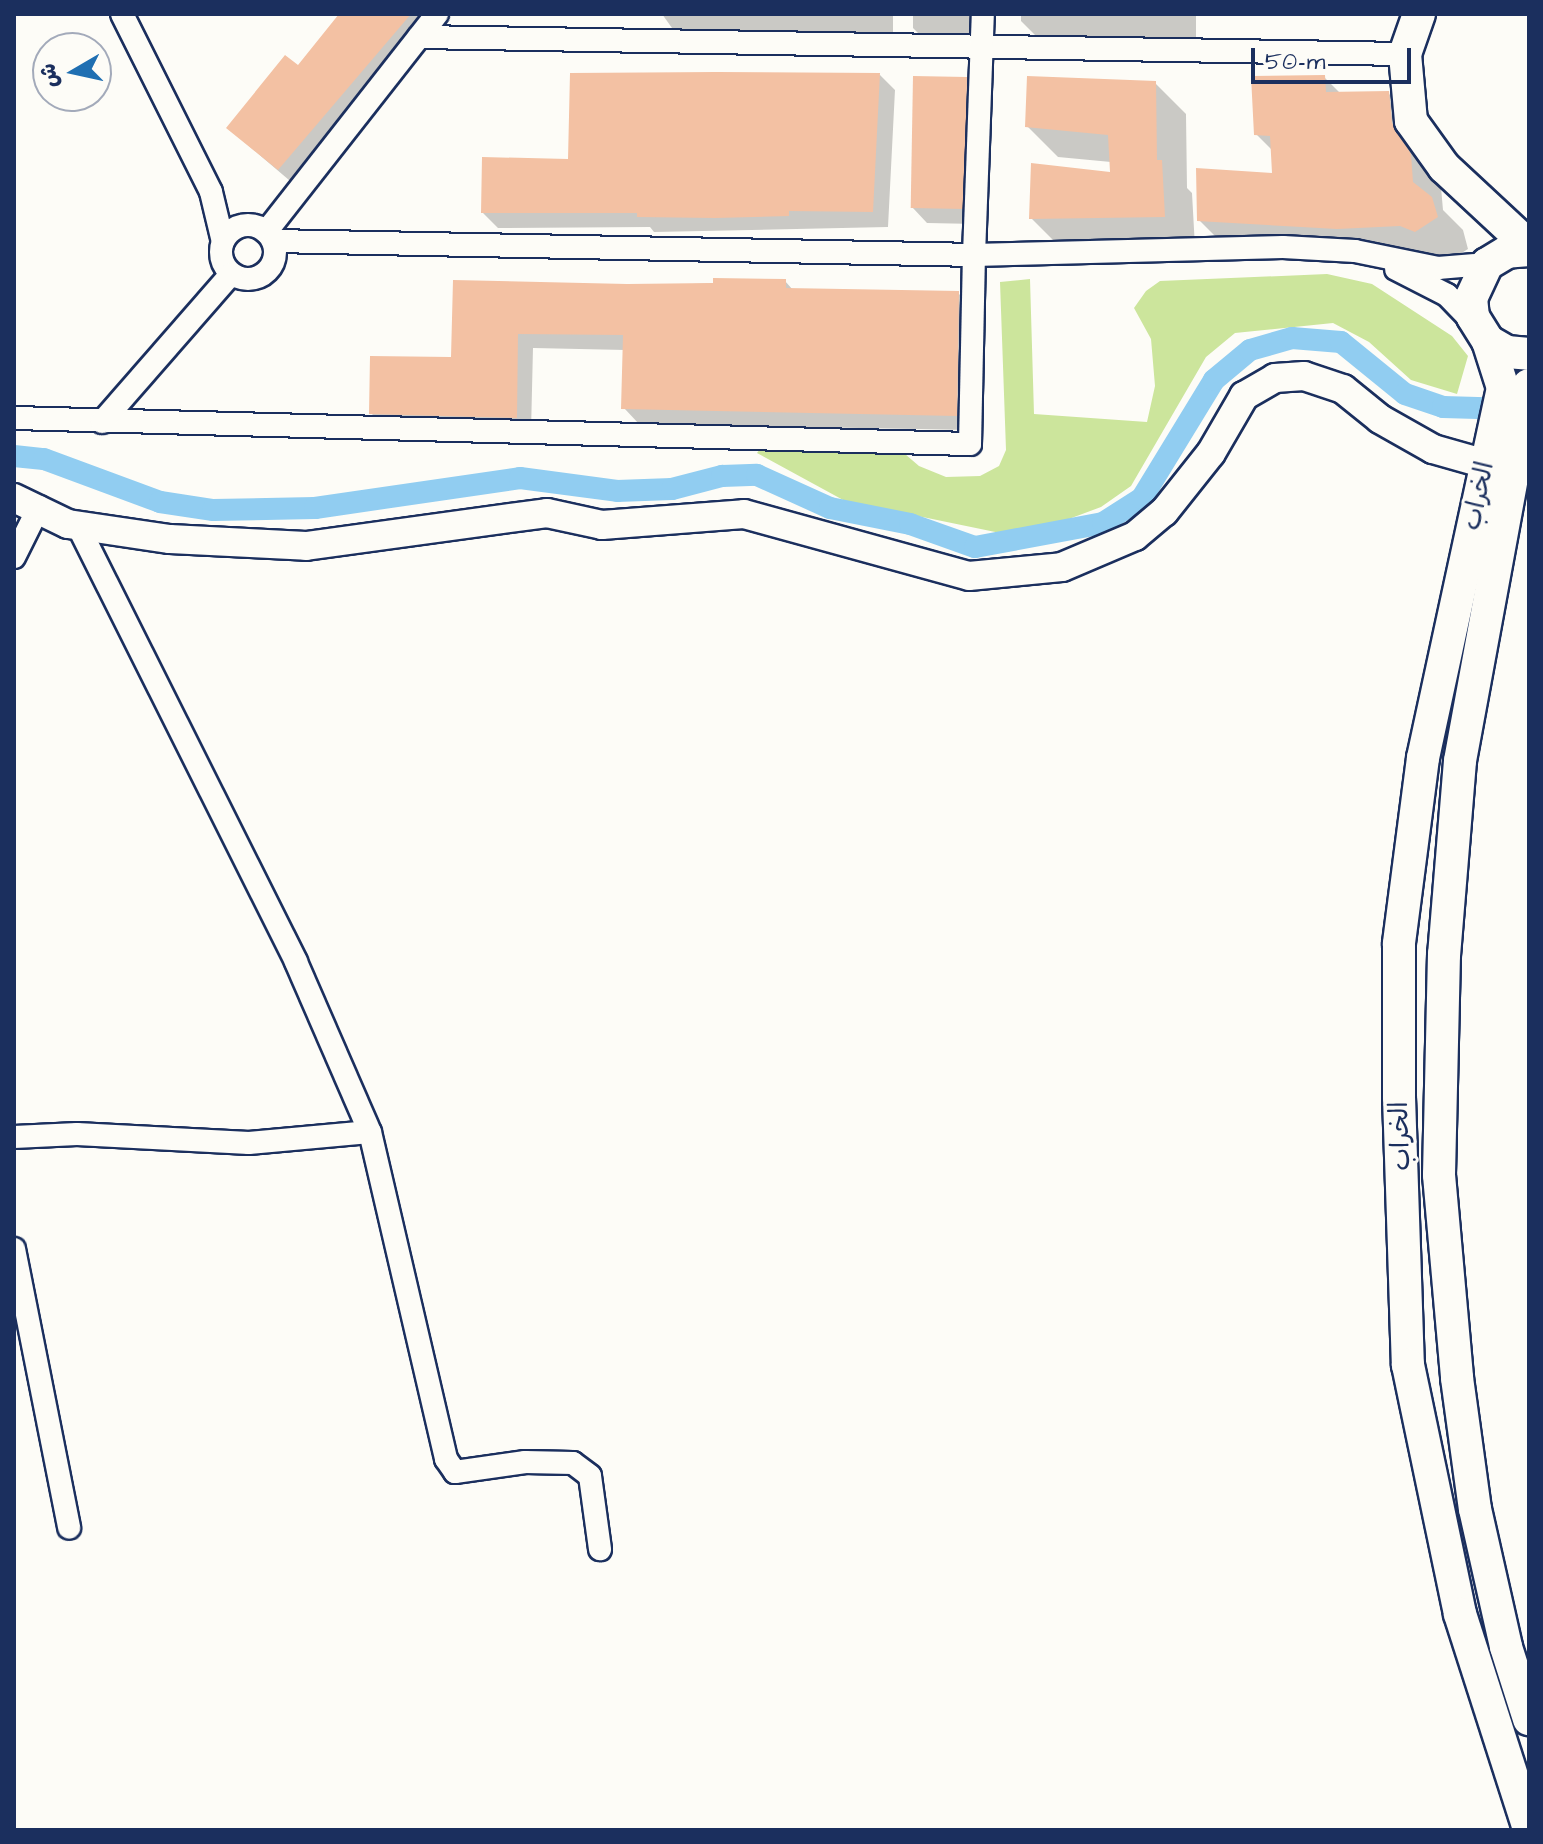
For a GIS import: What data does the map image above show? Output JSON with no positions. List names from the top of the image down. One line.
{"streets":{"main road":["الخراب"]},"scale_bar":"50 m","north":"left"}
